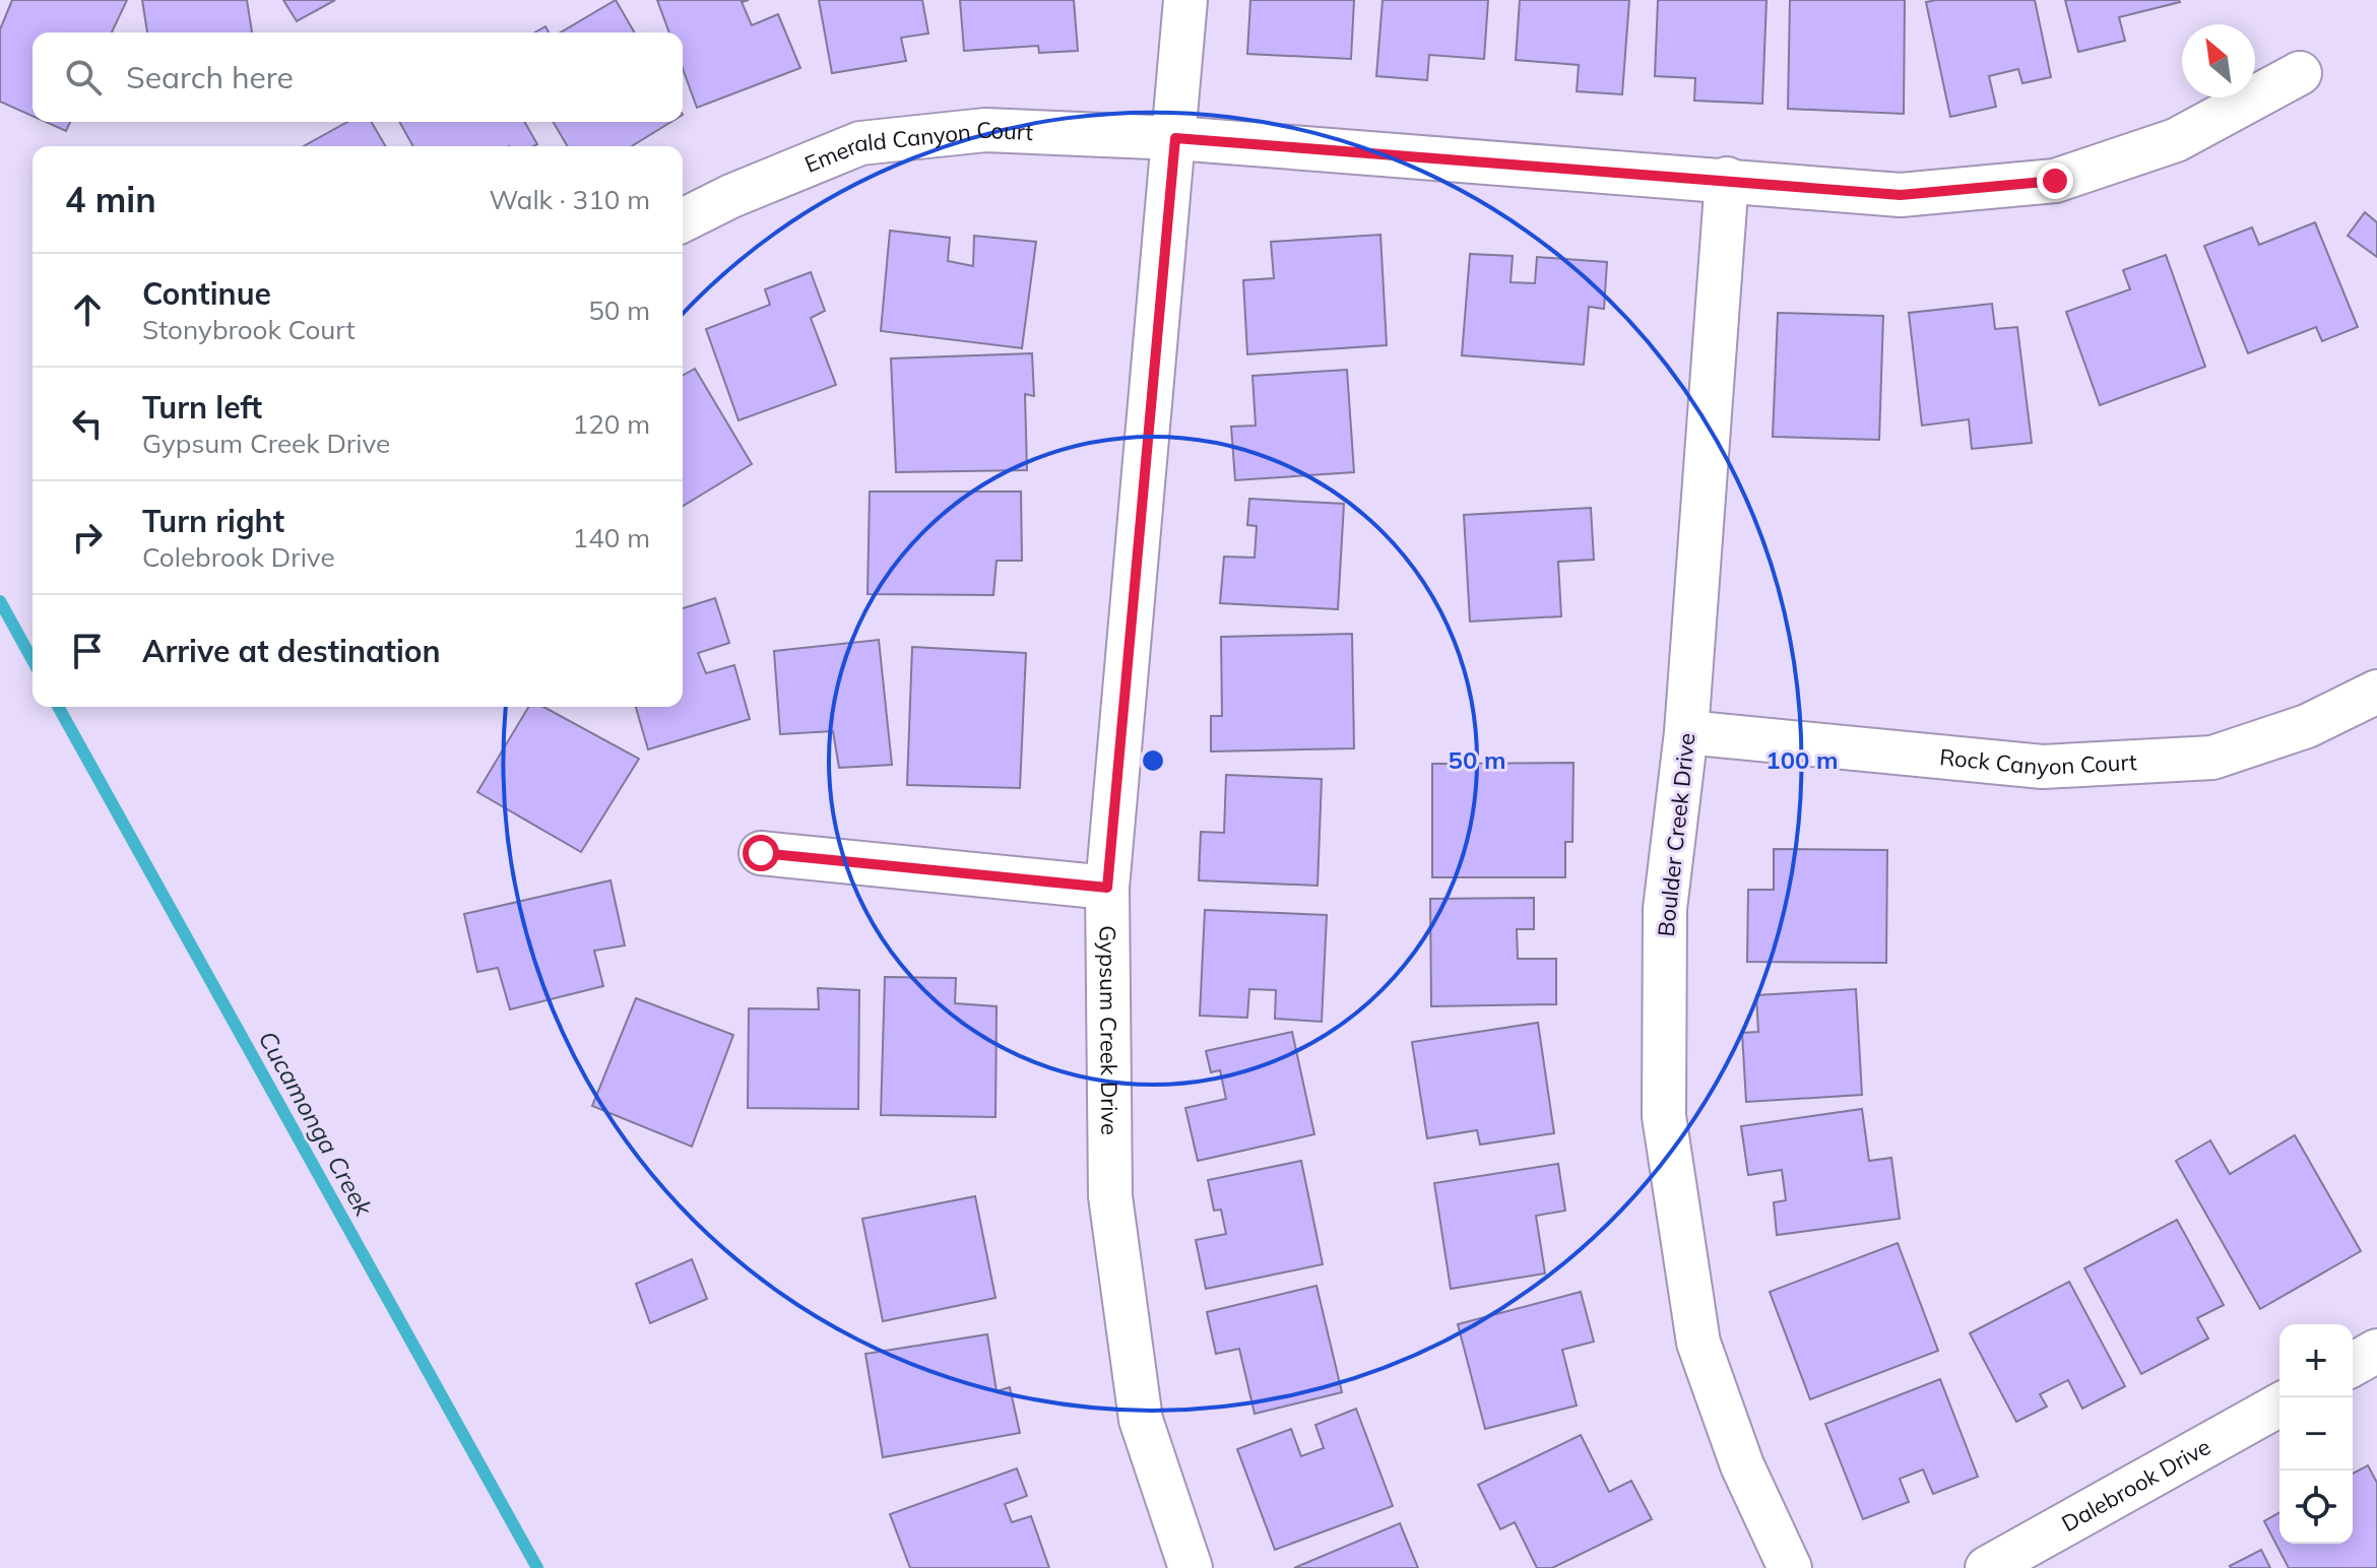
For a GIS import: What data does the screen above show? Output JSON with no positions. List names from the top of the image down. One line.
{"streets":{"street":["Emerald Canyon Court","Rock Canyon Court","Boulder Creek Drive","Gypsum Creek Drive","Dalebrook Drive"]},"crossings":[["Emerald Canyon Court","Boulder Creek Drive"],["Emerald Canyon Court","Gypsum Creek Drive"],["Rock Canyon Court","Boulder Creek Drive"]],"water":["Cucamonga Creek"],"north":"top left","page":{"search":"Search here","heading":["4 min","Walk · 310 m"],"list":[["Continue","Stonybrook Court","50 m"],["Turn left","Gypsum Creek Drive","120 m"],["Turn right","Colebrook Drive","140 m"],"Arrive at destination"],"map_buttons":["+","−"]},"rings":["50 m","100 m"]}
